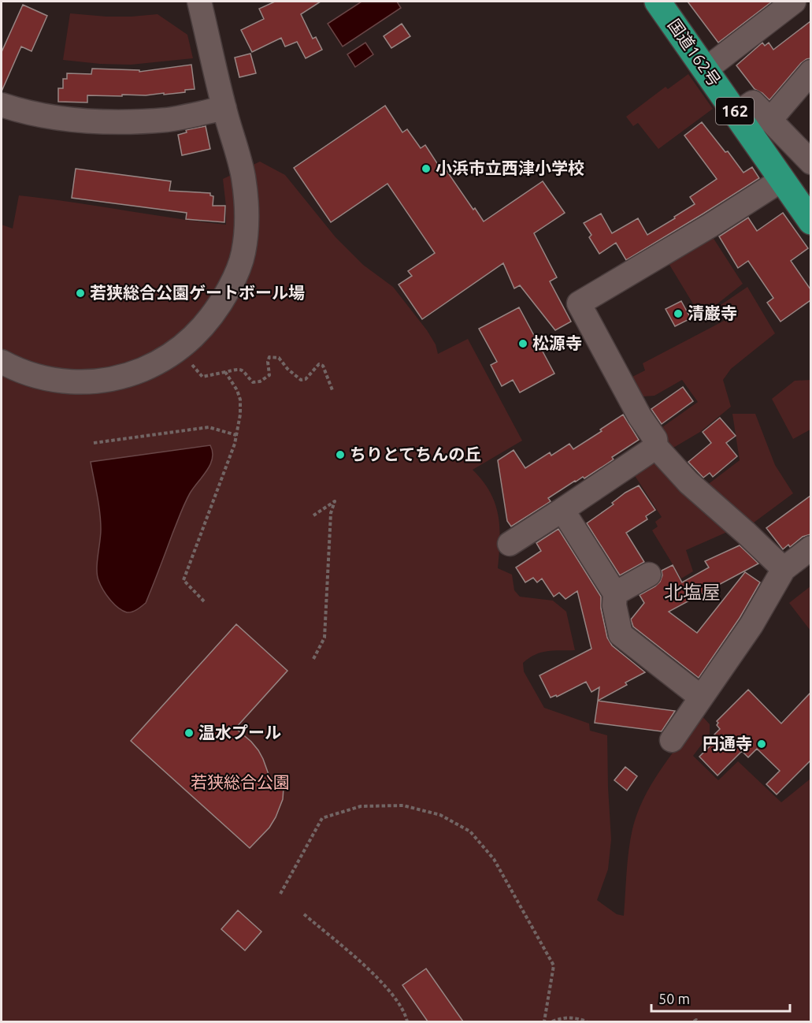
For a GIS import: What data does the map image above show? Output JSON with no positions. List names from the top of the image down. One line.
{"streets":{"highway":["国道162号","162"]},"districts":["北塩屋"],"parks":["若狭総合公園"],"places":["小浜市立西津小学校","若狭総合公園ゲートボール場","清巌寺","松源寺","ちりとてちんの丘","温水プール","円通寺"],"scale_bar":"50 m"}
